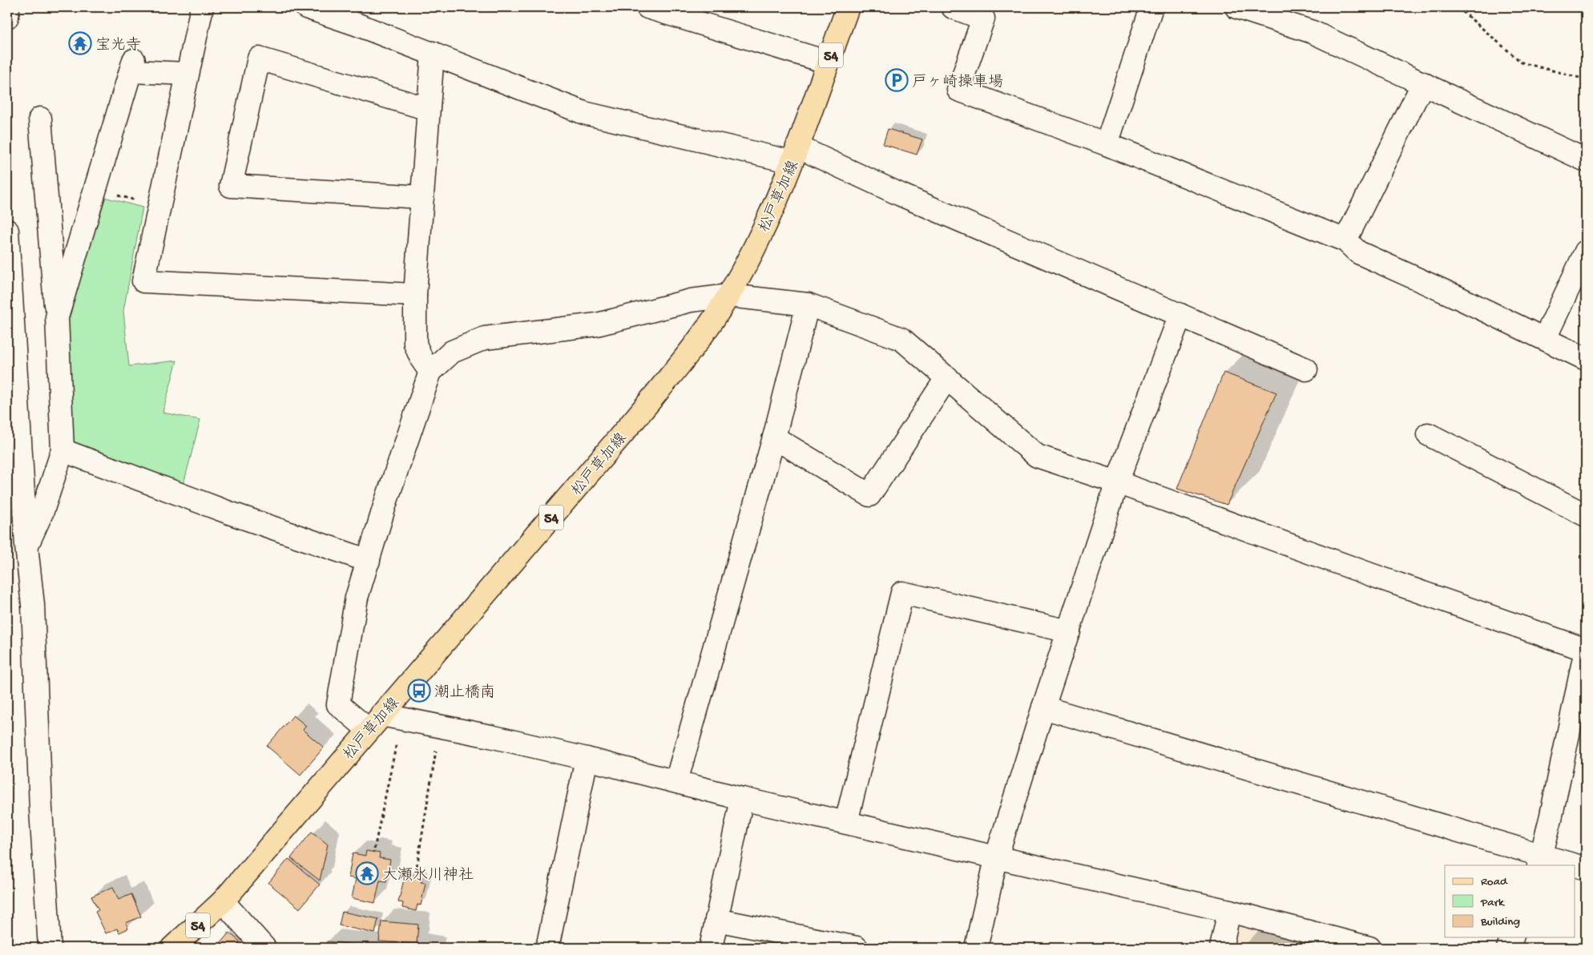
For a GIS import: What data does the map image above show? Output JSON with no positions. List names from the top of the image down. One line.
{"streets":{"main road":["54","松戸草加線"]},"places":{"temple":["宝光寺","大瀬氷川神社"],"parking":["戸ヶ崎操車場"],"bus stop":["潮止橋南"]},"legend":["Road","Park","Building"]}
